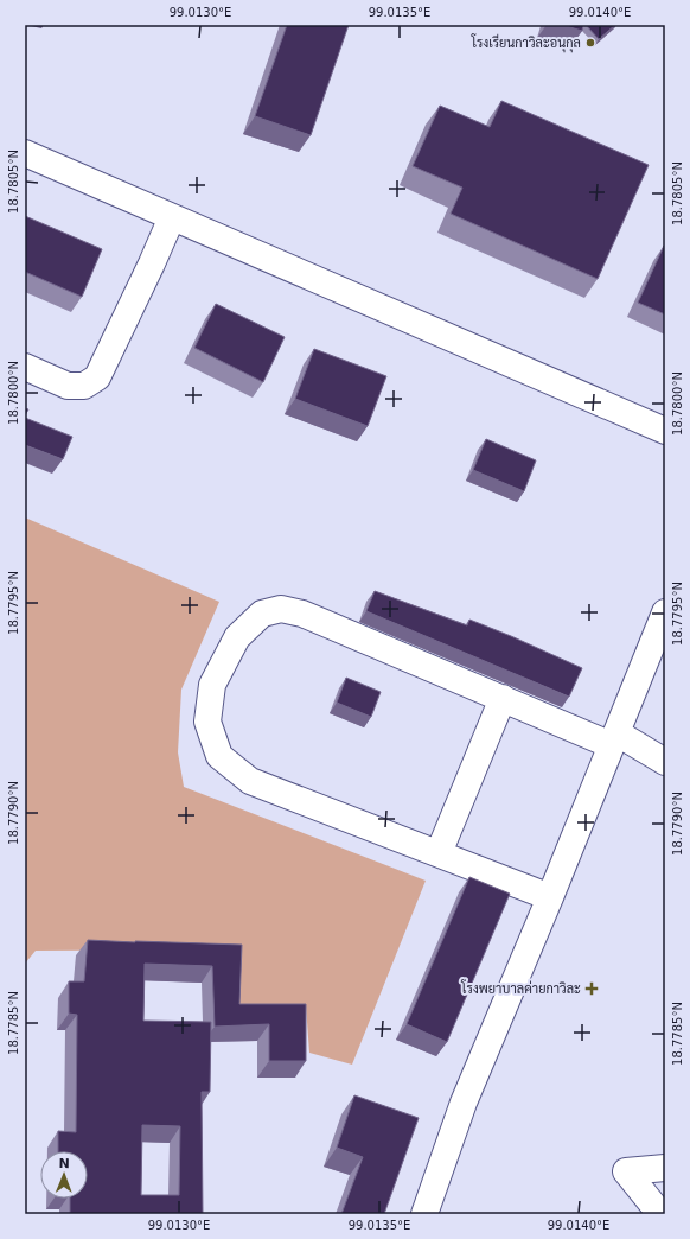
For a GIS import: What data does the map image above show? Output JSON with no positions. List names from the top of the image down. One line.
{"places":{"other":["โรงเรียนกาวิละอนุกุล"],"health":["โรงพยาบาลค่ายกาวิละ"]},"north":"top","coordinates":["99.0130°E","99.0135°E","99.0140°E","18.7805°N","18.7800°N","18.7795°N","18.7790°N","18.7785°N"]}
